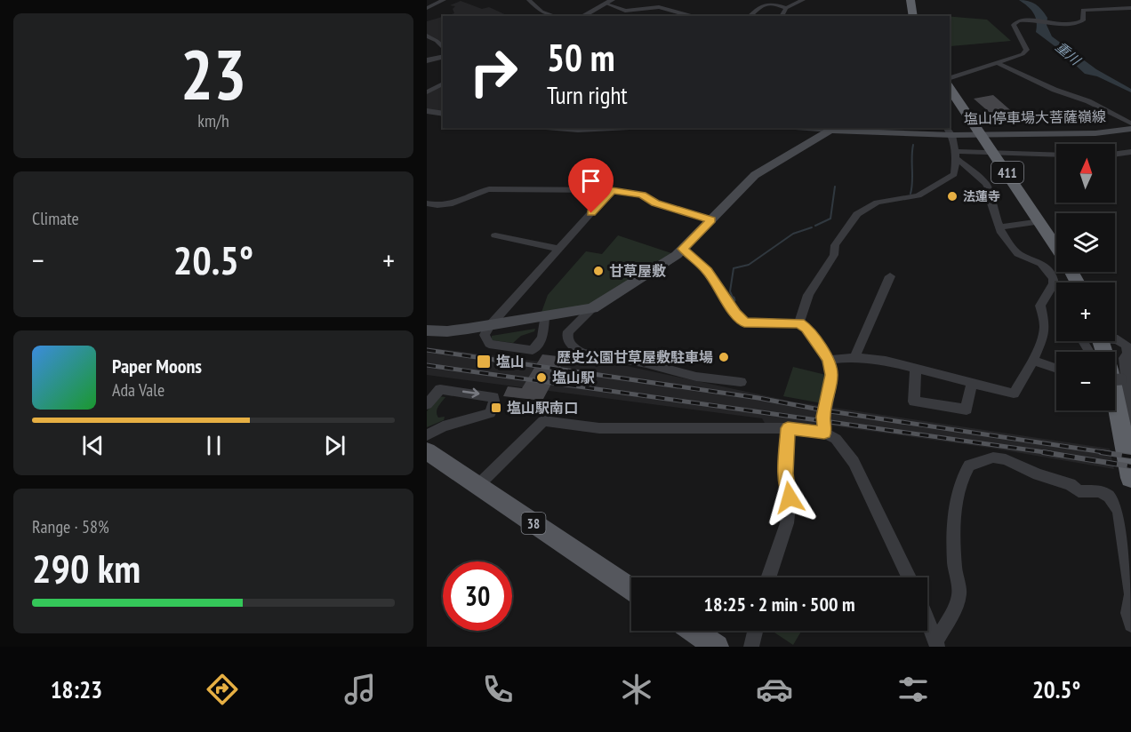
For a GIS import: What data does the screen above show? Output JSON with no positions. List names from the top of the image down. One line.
{"streets":{"highway":["411"],"main road":["塩山停車場大菩薩嶺線","38"]},"crossings":[["塩山停車場大菩薩嶺線","411"]],"water":["重川"],"places":{"other":["法蓮寺","甘草屋敷","歴史公園甘草屋敷駐車場","塩山駅"],"transit":["塩山","塩山駅南口"]},"north":"top","page":{"tile":[["23","km/h"],"Climate",["Range · 58%","290 km"]],"turn":["50 m","Turn right"],"map_buttons":["+","−"],"heat":["−","20.5°","+"],"song":["Paper Moons","Ada Vale"],"limit":"30","trip":"18:25 · 2 min · 500 m","tabs":["18:23","20.5°"]}}
